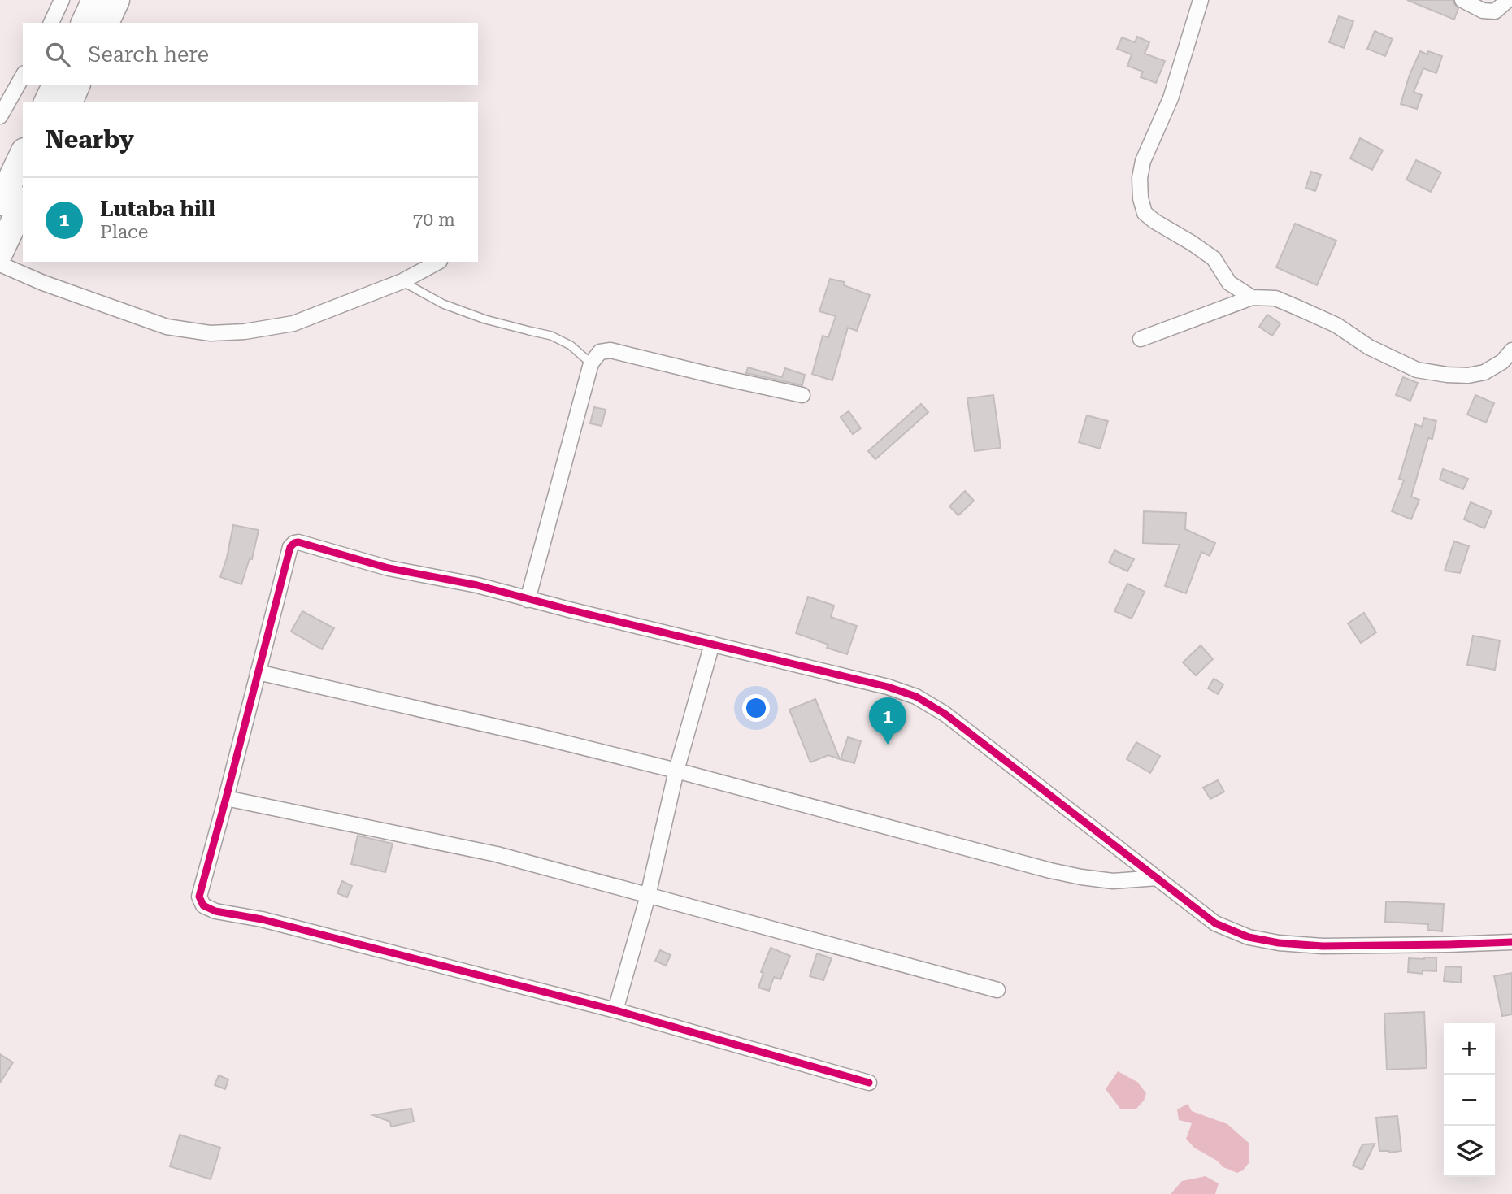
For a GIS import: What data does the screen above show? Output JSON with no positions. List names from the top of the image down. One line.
{"page":{"search":"Search here","heading":"Nearby","list":[{"mark":"1","name":"Lutaba hill","note":"Place","value":"70 m"}],"pins":"1","map_buttons":["+","−"]}}
